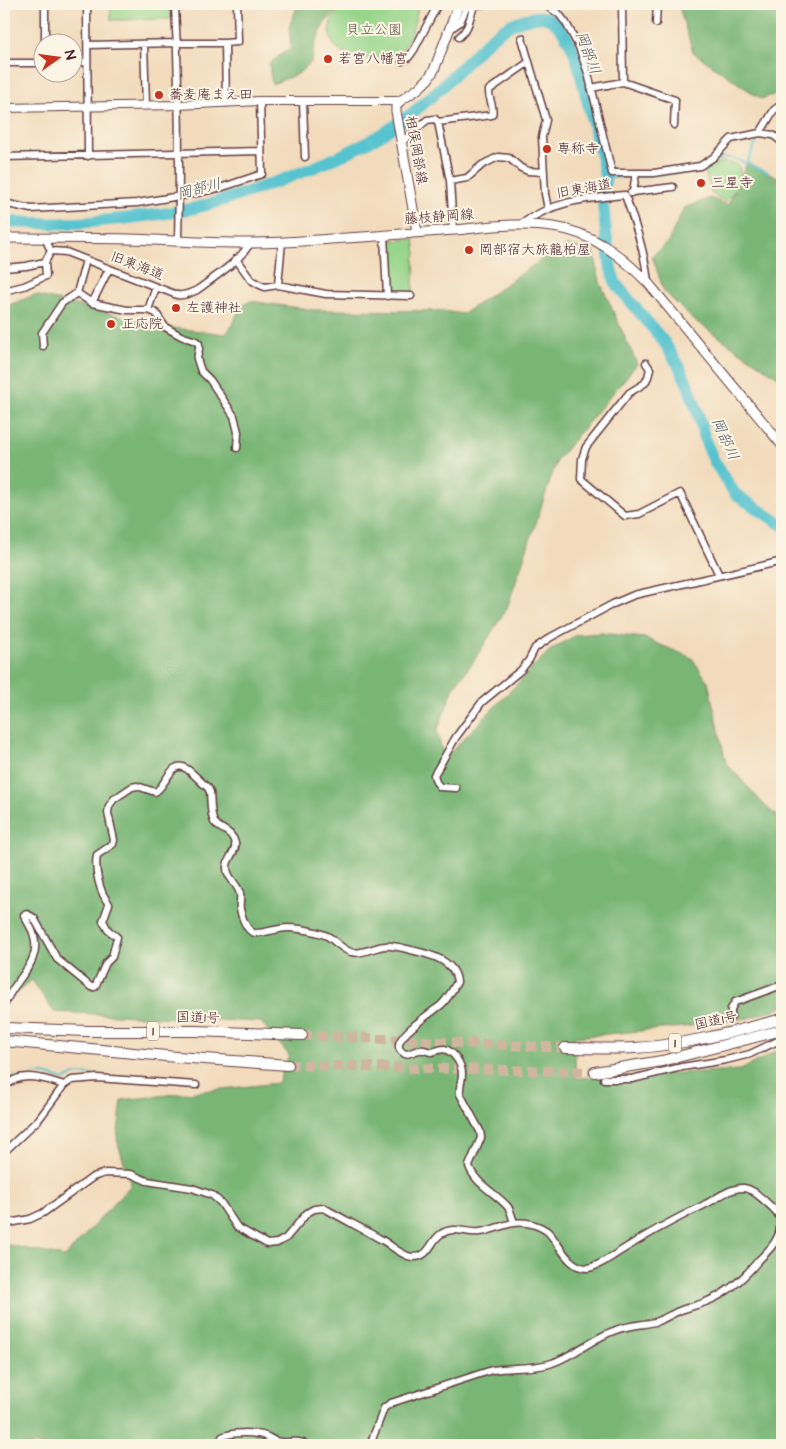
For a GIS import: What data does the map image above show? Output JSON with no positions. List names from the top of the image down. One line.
{"streets":{"highway":["国道1号","1"],"main road":["相俣岡部線","藤枝静岡線"],"street":["旧東海道"]},"crossings":[["相俣岡部線","藤枝静岡線"],["旧東海道","藤枝静岡線"]],"water":["岡部川"],"parks":["貝立公園"],"places":["若宮八幡宮","蕎麦庵まえ田","専称寺","三星寺","岡部宿大旅籠柏屋","左護神社","正応院"],"north":"right"}
